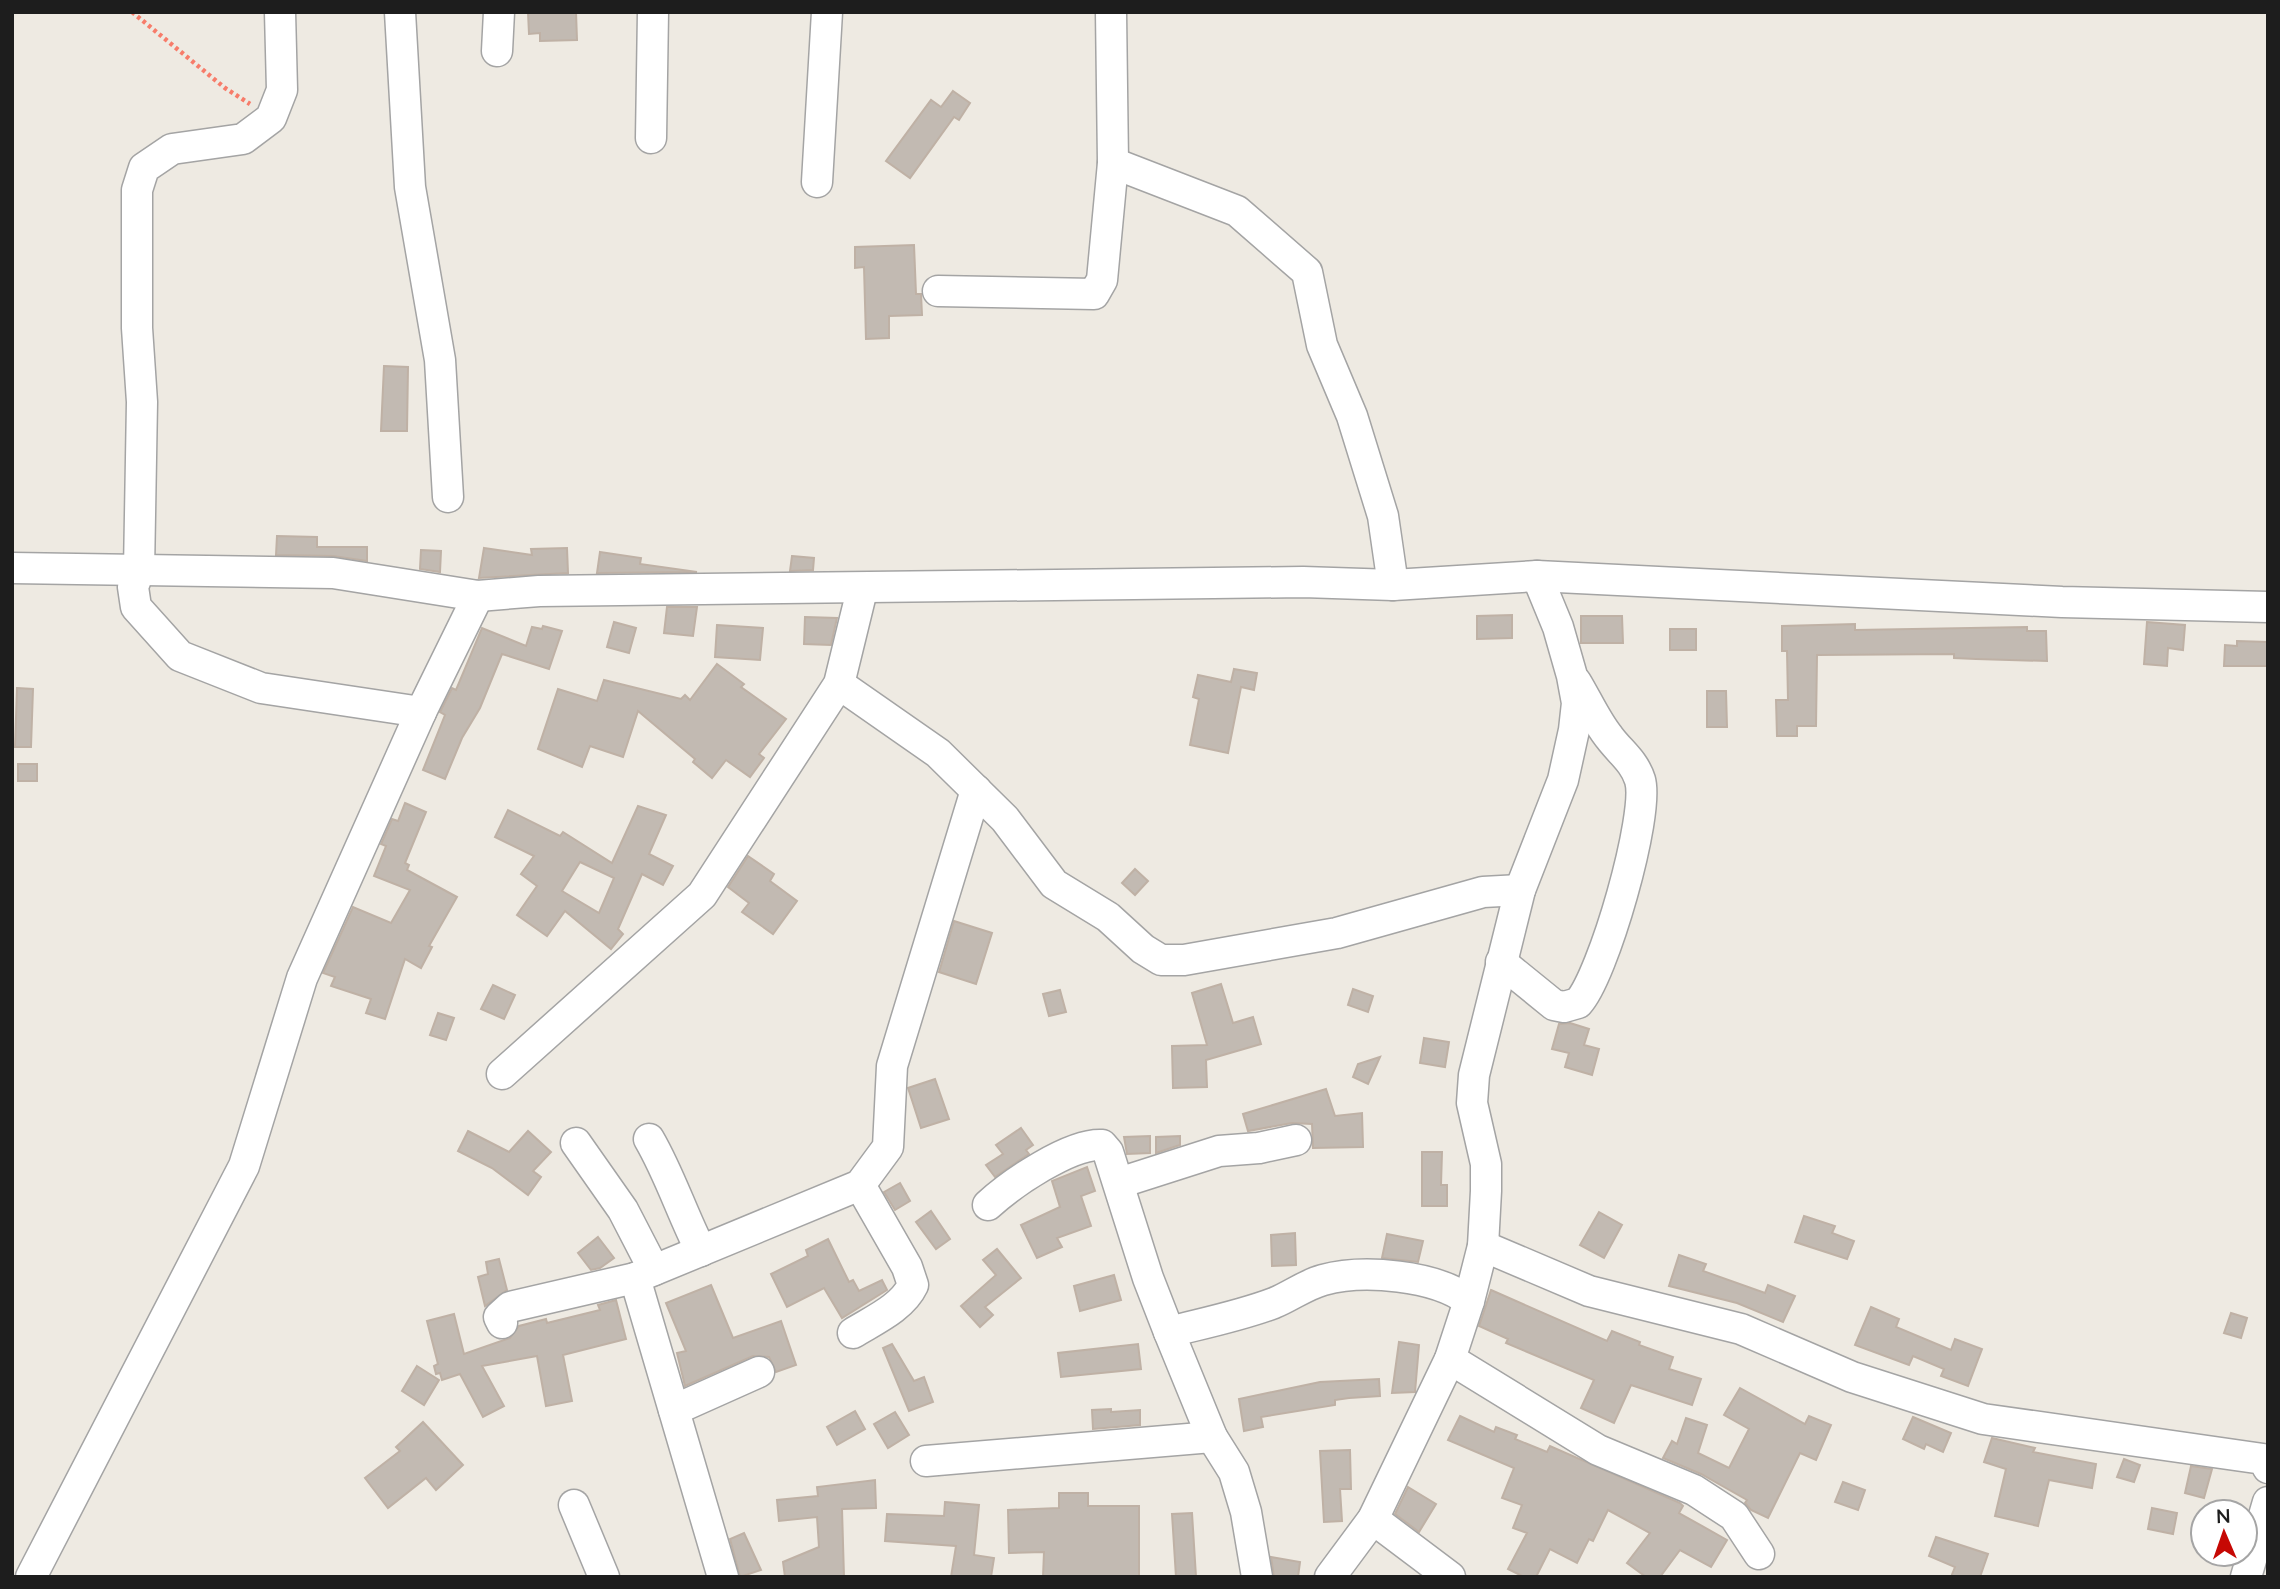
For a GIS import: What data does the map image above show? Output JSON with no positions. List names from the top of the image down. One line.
{"north":"top"}
